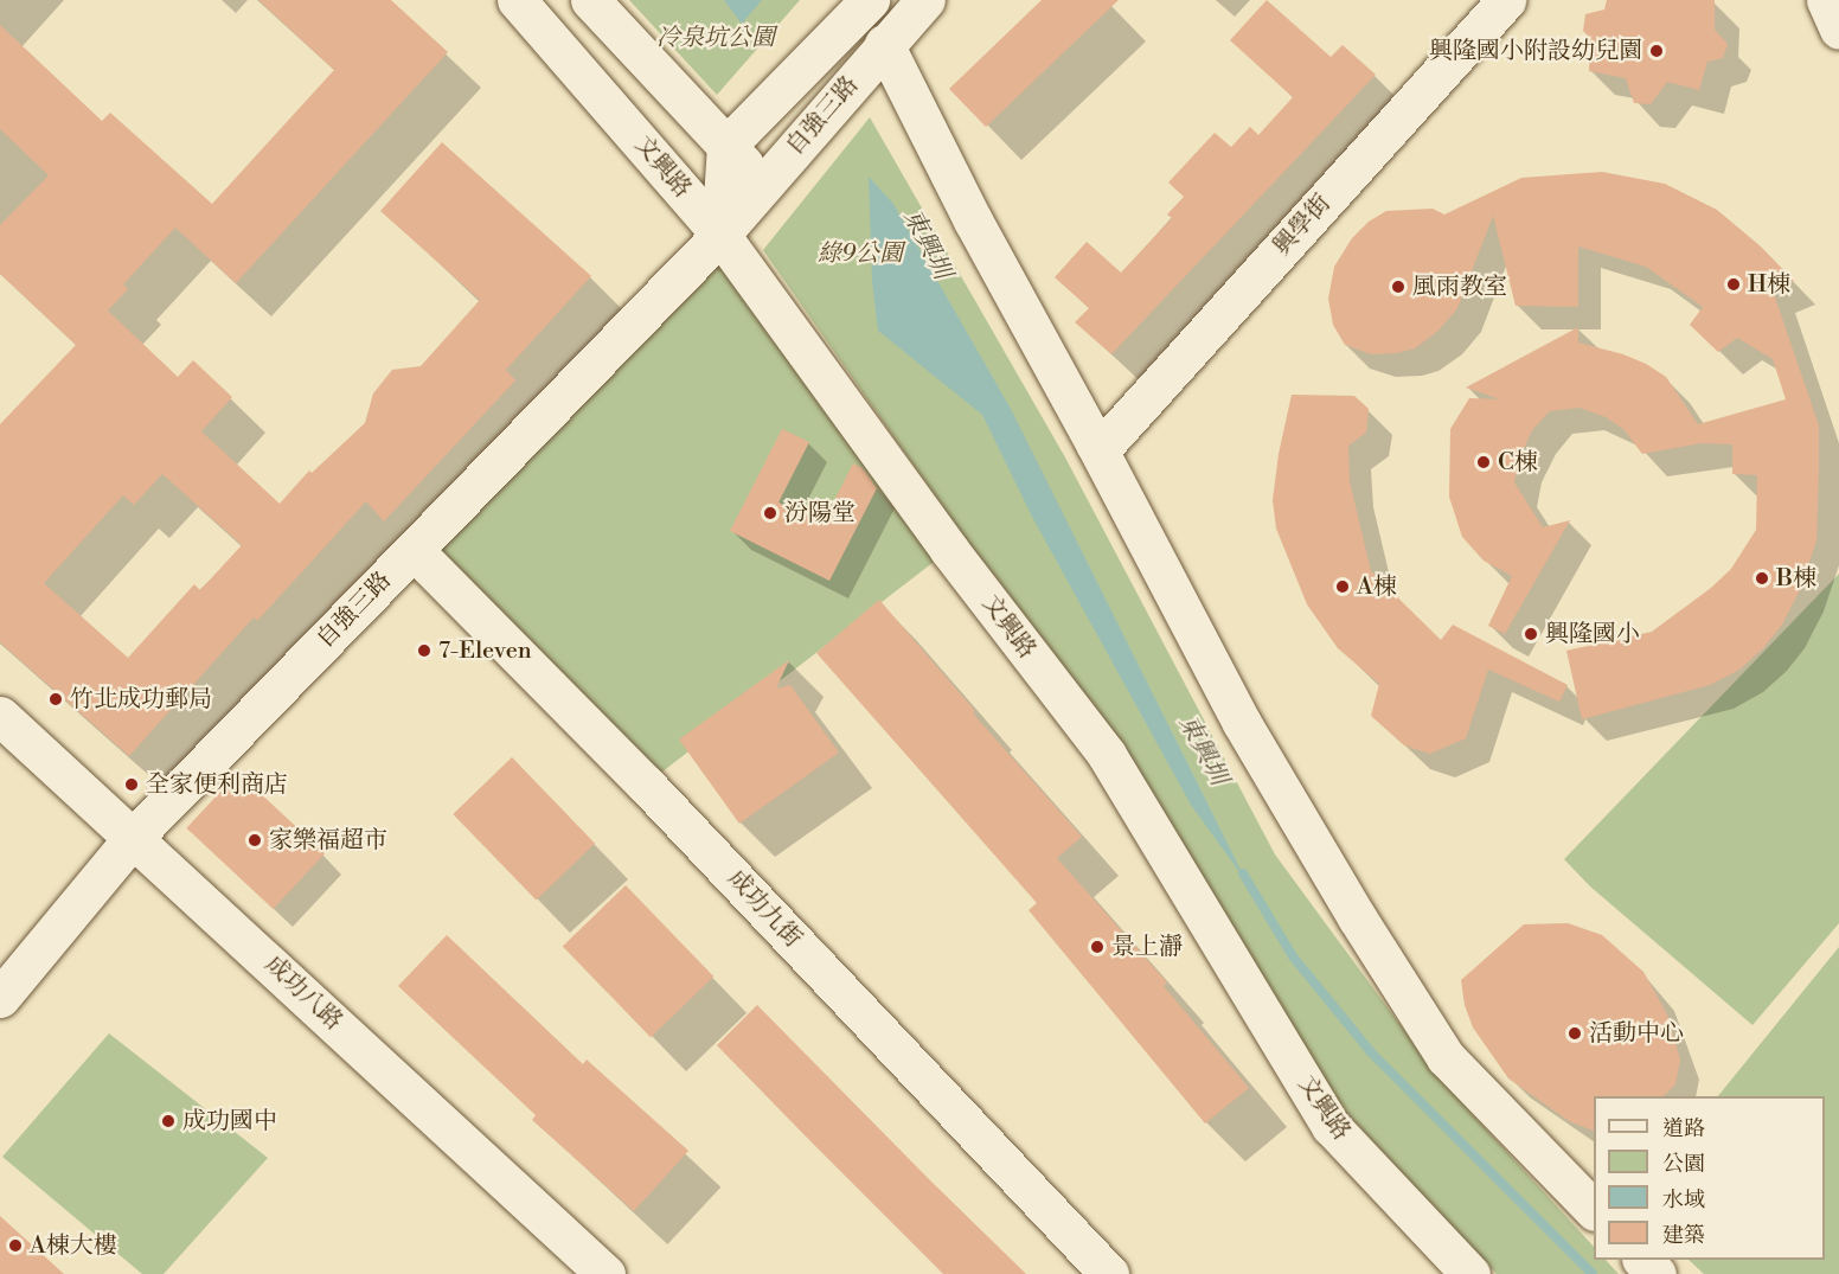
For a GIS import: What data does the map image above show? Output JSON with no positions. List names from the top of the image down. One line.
{"streets":{"street":["自強三路","文興路","興學街","成功九街","成功八路"]},"crossings":[["自強三路","文興路"],["自強三路","成功九街"],["自強三路","成功八路"]],"water":["東興圳"],"parks":["冷泉坑公園","綠9公園"],"places":["興隆國小附設幼兒園","H棟","風雨教室","C棟","汾陽堂","B棟","A棟","興隆國小","7-Eleven","竹北成功郵局","全家便利商店","家樂福超市","景上瀞","活動中心","成功國中","A棟大樓"],"legend":["道路","公園","水域","建築"]}
